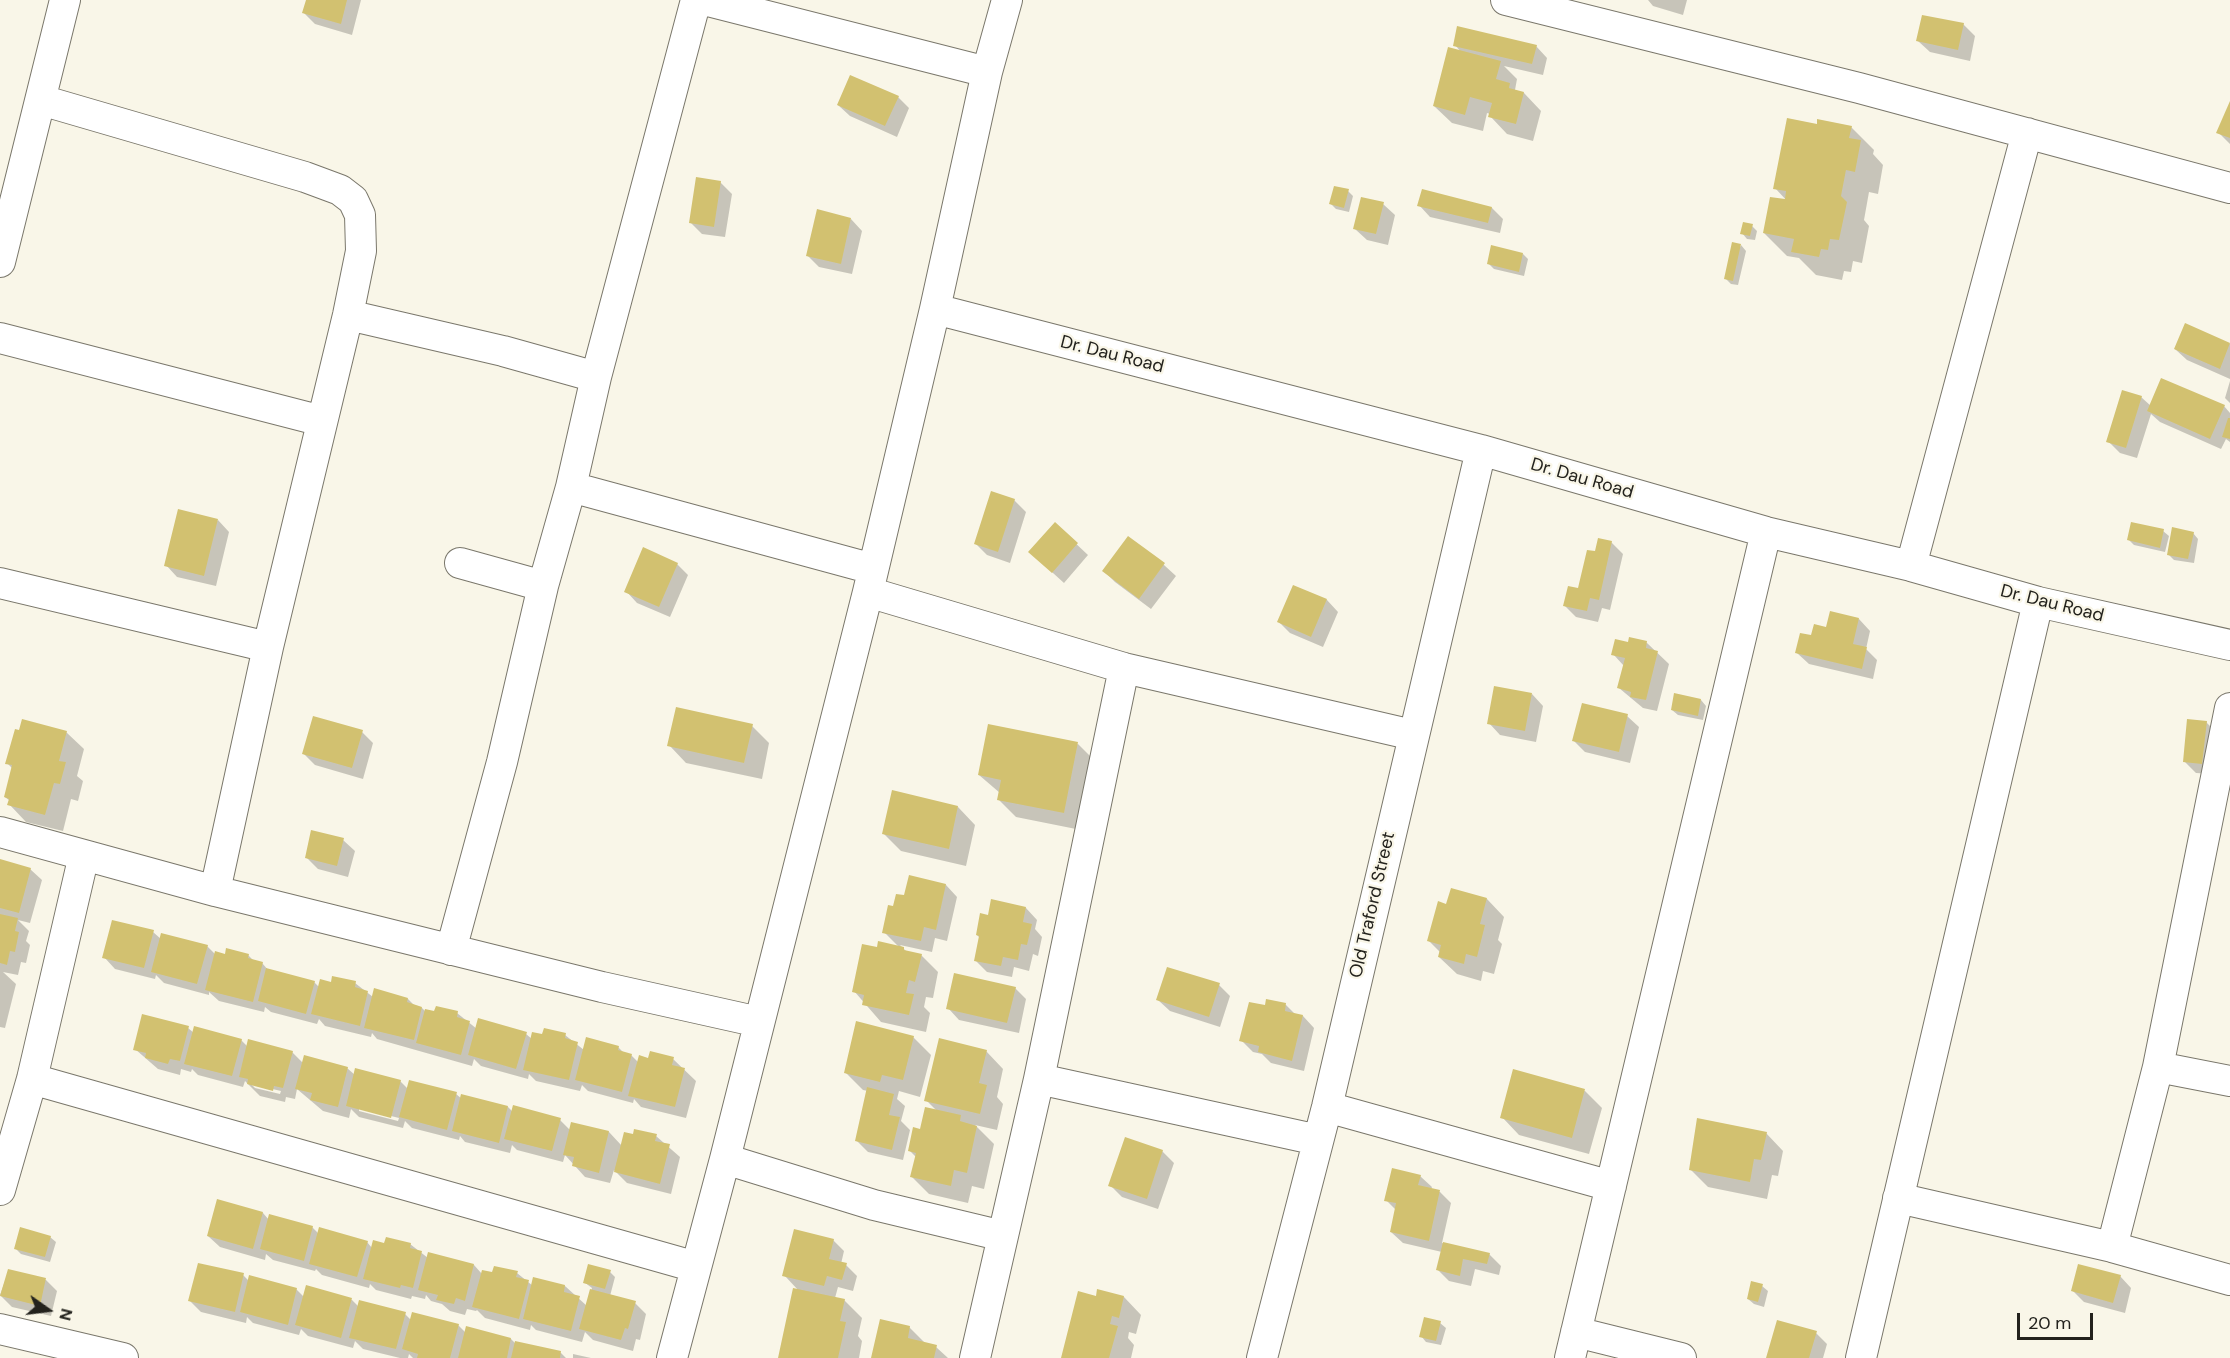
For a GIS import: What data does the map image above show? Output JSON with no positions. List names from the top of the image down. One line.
{"streets":{"street":["Dr. Dau Road","Old Traford Street"]},"crossings":[["Dr. Dau Road","Old Traford Street"]],"scale_bar":"20 m","north":"right"}
